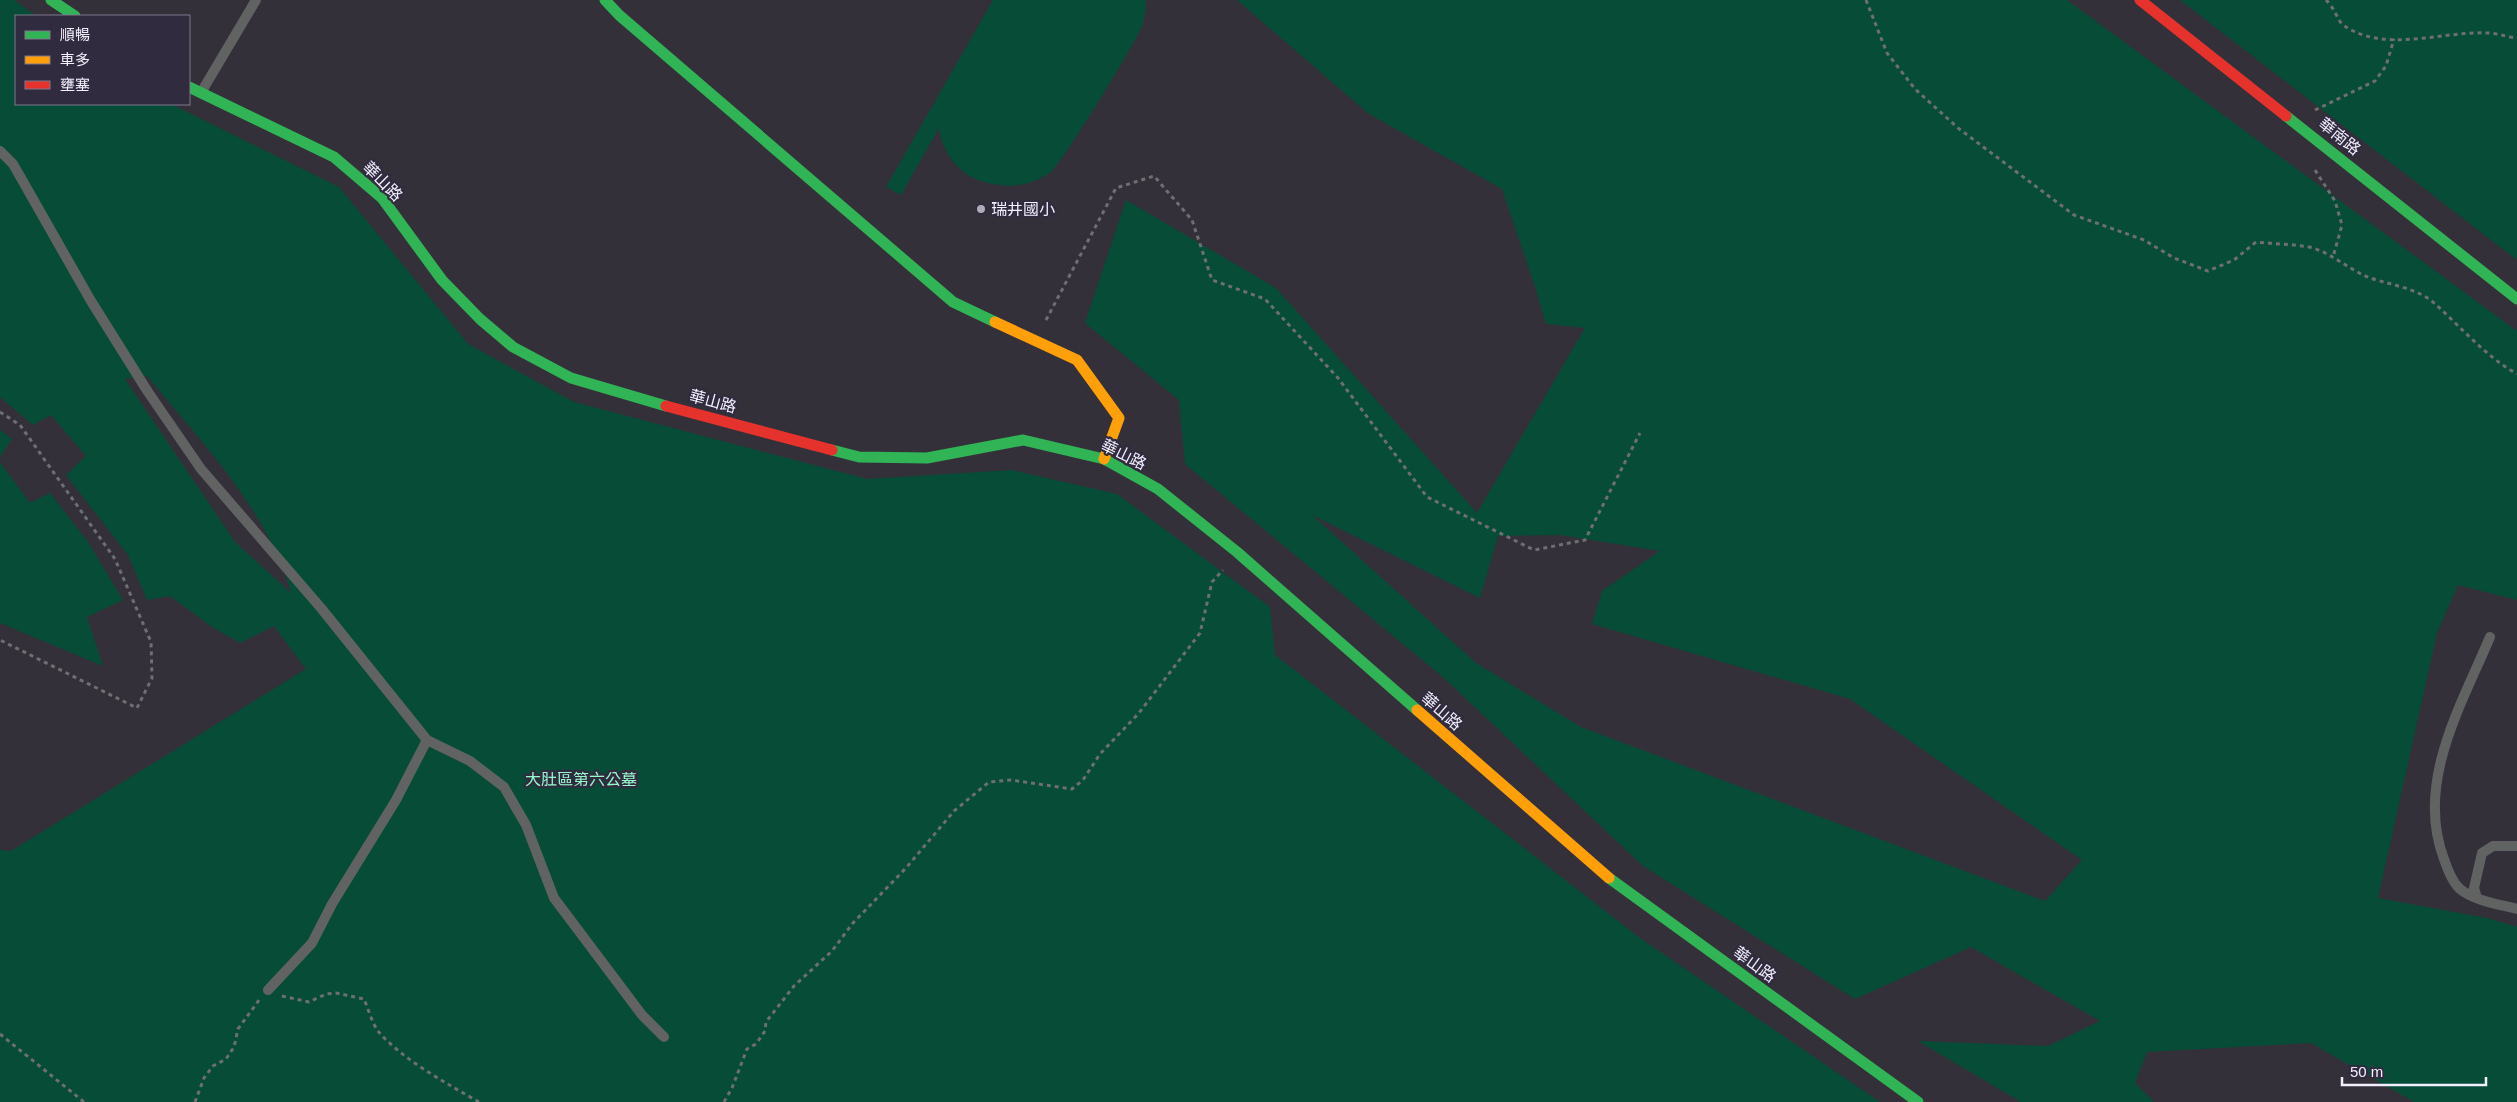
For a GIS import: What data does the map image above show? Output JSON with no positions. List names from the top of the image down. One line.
{"streets":{"street":["華南路","華山路"]},"parks":["大肚區第六公墓"],"places":["瑞井國小"],"legend":["順暢","車多","壅塞"],"scale_bar":"50 m"}
